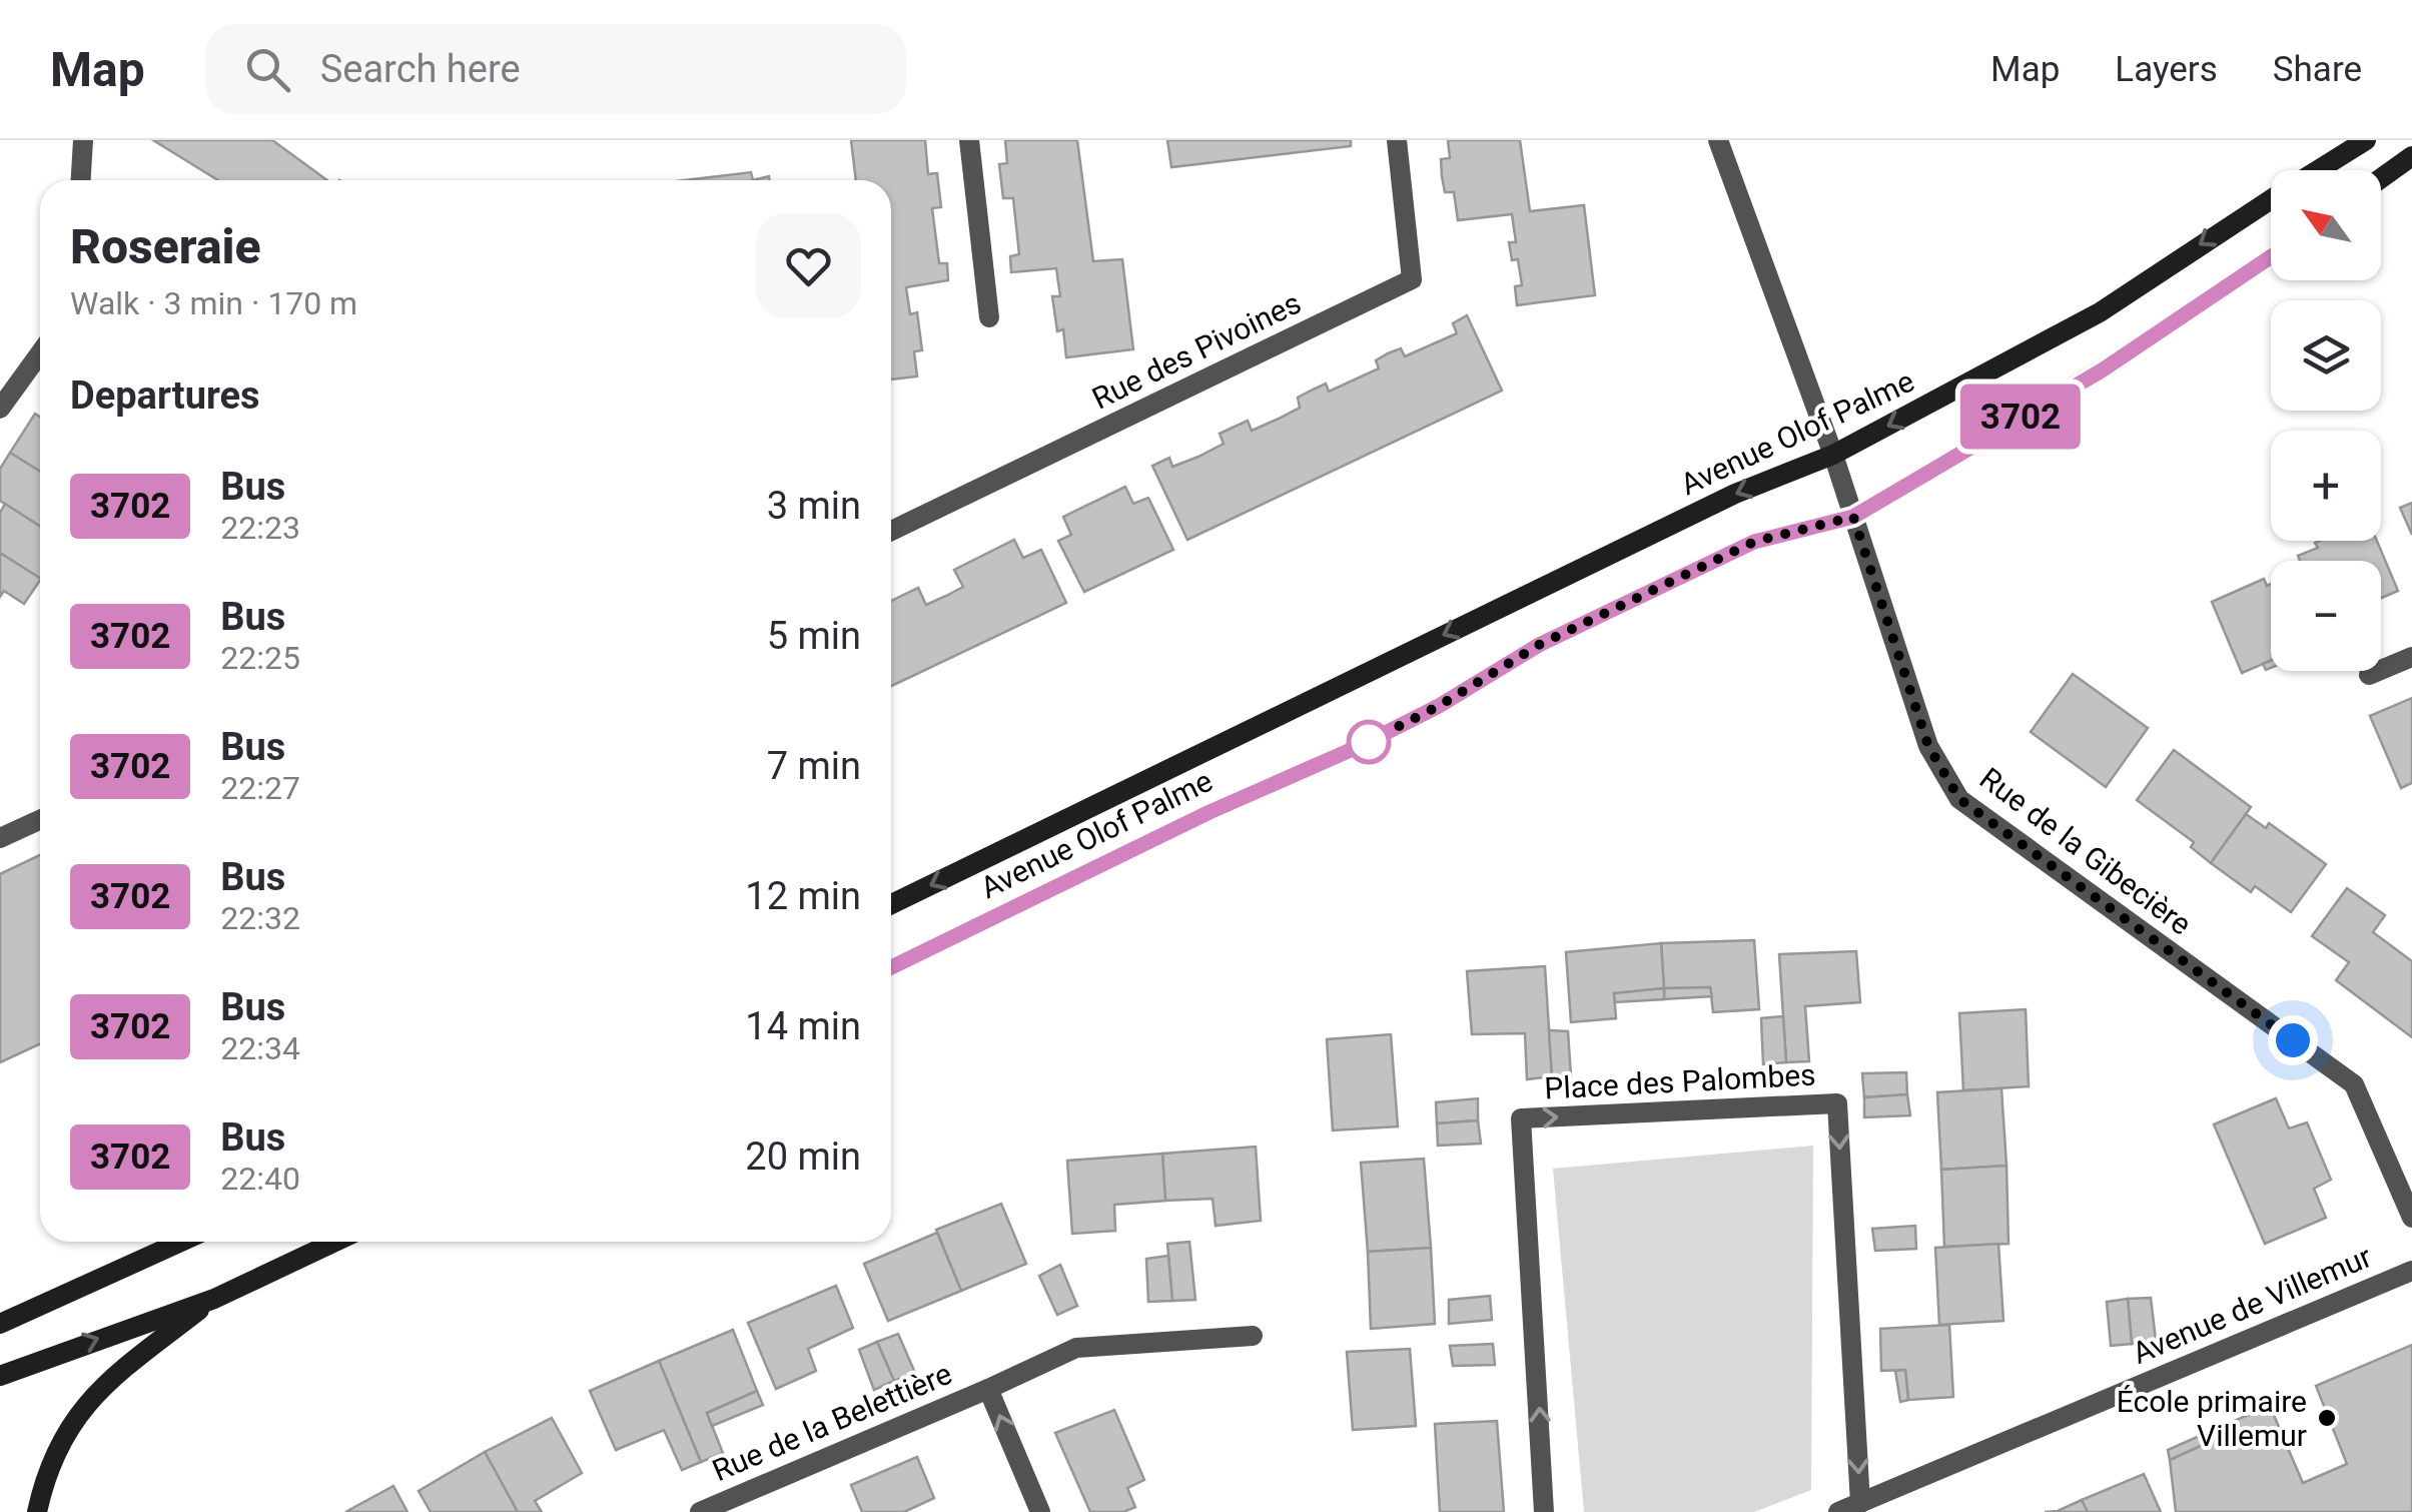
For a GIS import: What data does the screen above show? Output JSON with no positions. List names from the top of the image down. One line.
{"streets":{"main road":["Avenue Olof Palme"],"street":["Rue des Pivoines","Rue de la Gibecière","Place des Palombes","Avenue de Villemur","Rue de la Belettière"]},"crossings":[["Avenue Olof Palme","Rue de la Gibecière"],["Place des Palombes","Avenue de Villemur"]],"places":["École primaire Villemur"],"lines":["bus line 3702"],"north":"top left","page":{"header":"Map","search":"Search here","nav":["Map","Layers","Share"],"on_map":"3702","map_buttons":["+","−"],"heading":[["Roseraie","Walk · 3 min · 170 m"],"Departures"],"list":[{"mark":"3702","name":"Bus","note":"22:23","value":"3 min"},{"mark":"3702","name":"Bus","note":"22:25","value":"5 min"},{"mark":"3702","name":"Bus","note":"22:27","value":"7 min"},{"mark":"3702","name":"Bus","note":"22:32","value":"12 min"},{"mark":"3702","name":"Bus","note":"22:34","value":"14 min"},{"mark":"3702","name":"Bus","note":"22:40","value":"20 min"}]}}
